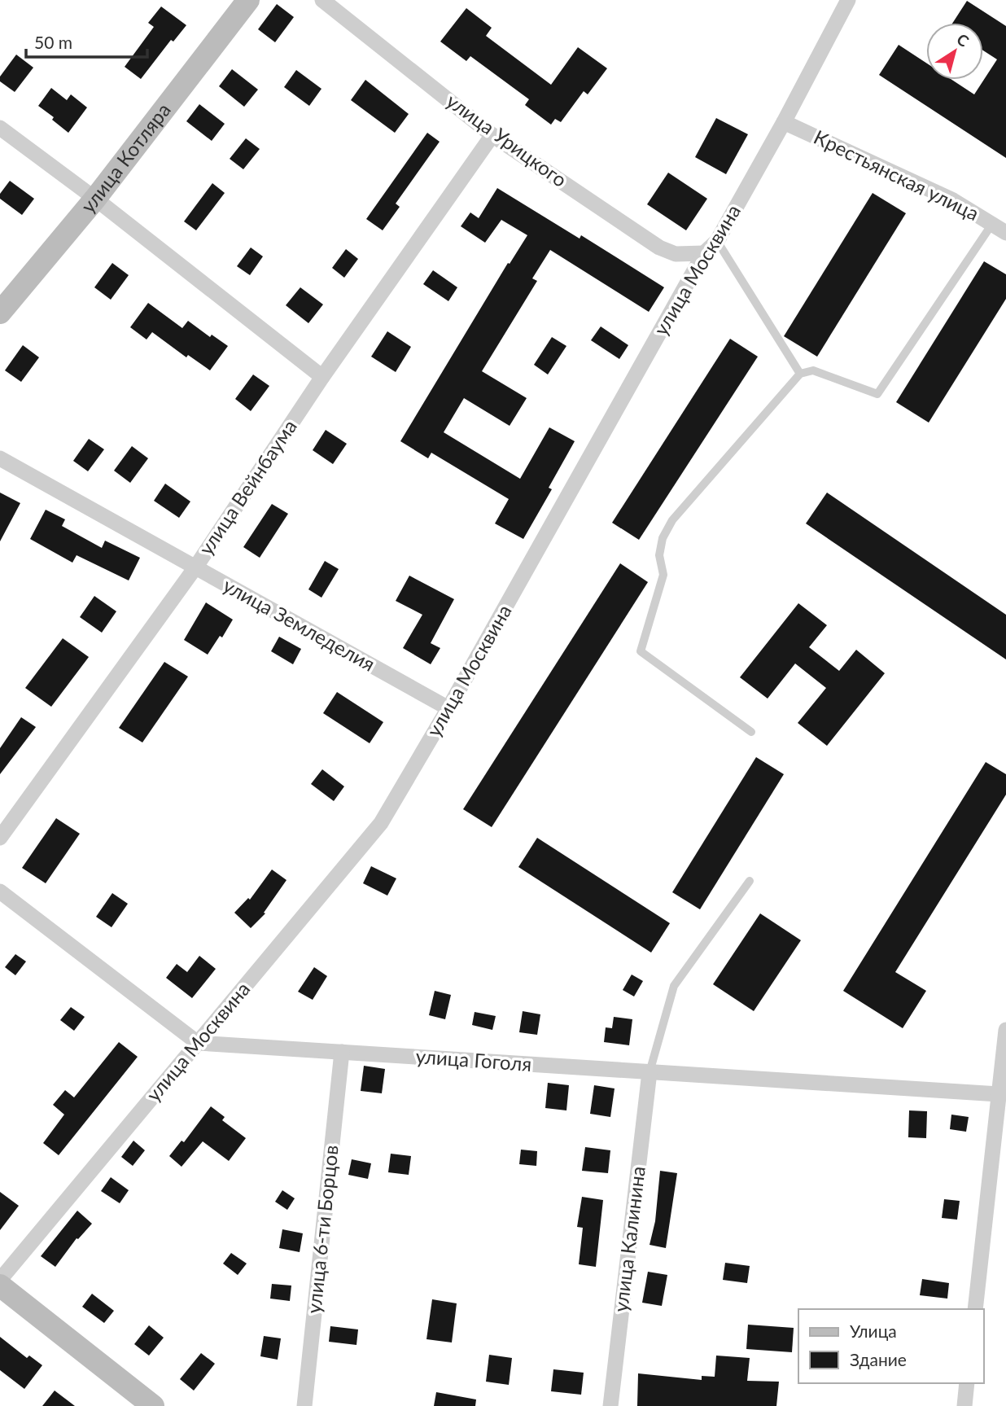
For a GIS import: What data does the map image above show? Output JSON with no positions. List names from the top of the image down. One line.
{"streets":{"street":["улица Урицкого","улица Котляра","Крестьянская улица","улица Москвина","улица Вейнбаума","улица Земледелия","улица Гоголя","улица 6-ти Борцов","улица Калинина"]},"crossings":[["улица Урицкого","улица Москвина"],["улица Урицкого","улица Вейнбаума"],["Крестьянская улица","улица Москвина"],["улица Москвина","улица Земледелия"],["улица Москвина","улица Гоголя"],["улица Вейнбаума","улица Земледелия"],["улица Гоголя","улица 6-ти Борцов"],["улица Гоголя","улица Калинина"]],"legend":["Улица","Здание"],"scale_bar":"50 m","north":"top right"}
